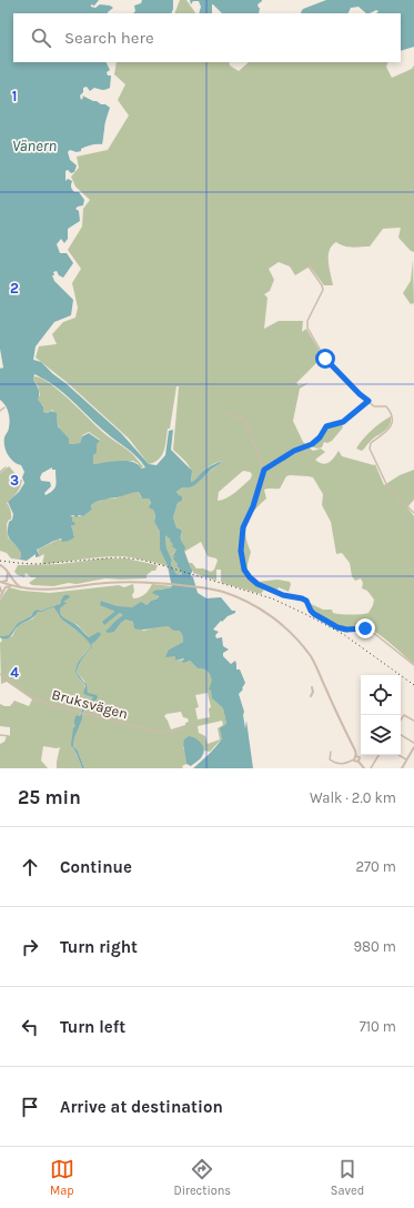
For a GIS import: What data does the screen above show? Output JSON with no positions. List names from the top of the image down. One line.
{"streets":{"street":["Bruksvägen"]},"water":["Vänern"],"page":{"search":"Search here","heading":["25 min","Walk · 2.0 km"],"list":[["Continue","270 m"],["Turn right","980 m"],["Turn left","710 m"],"Arrive at destination"],"nav":["Map","Directions","Saved"]},"grid":{"rows":["1","2","3","4"]}}
